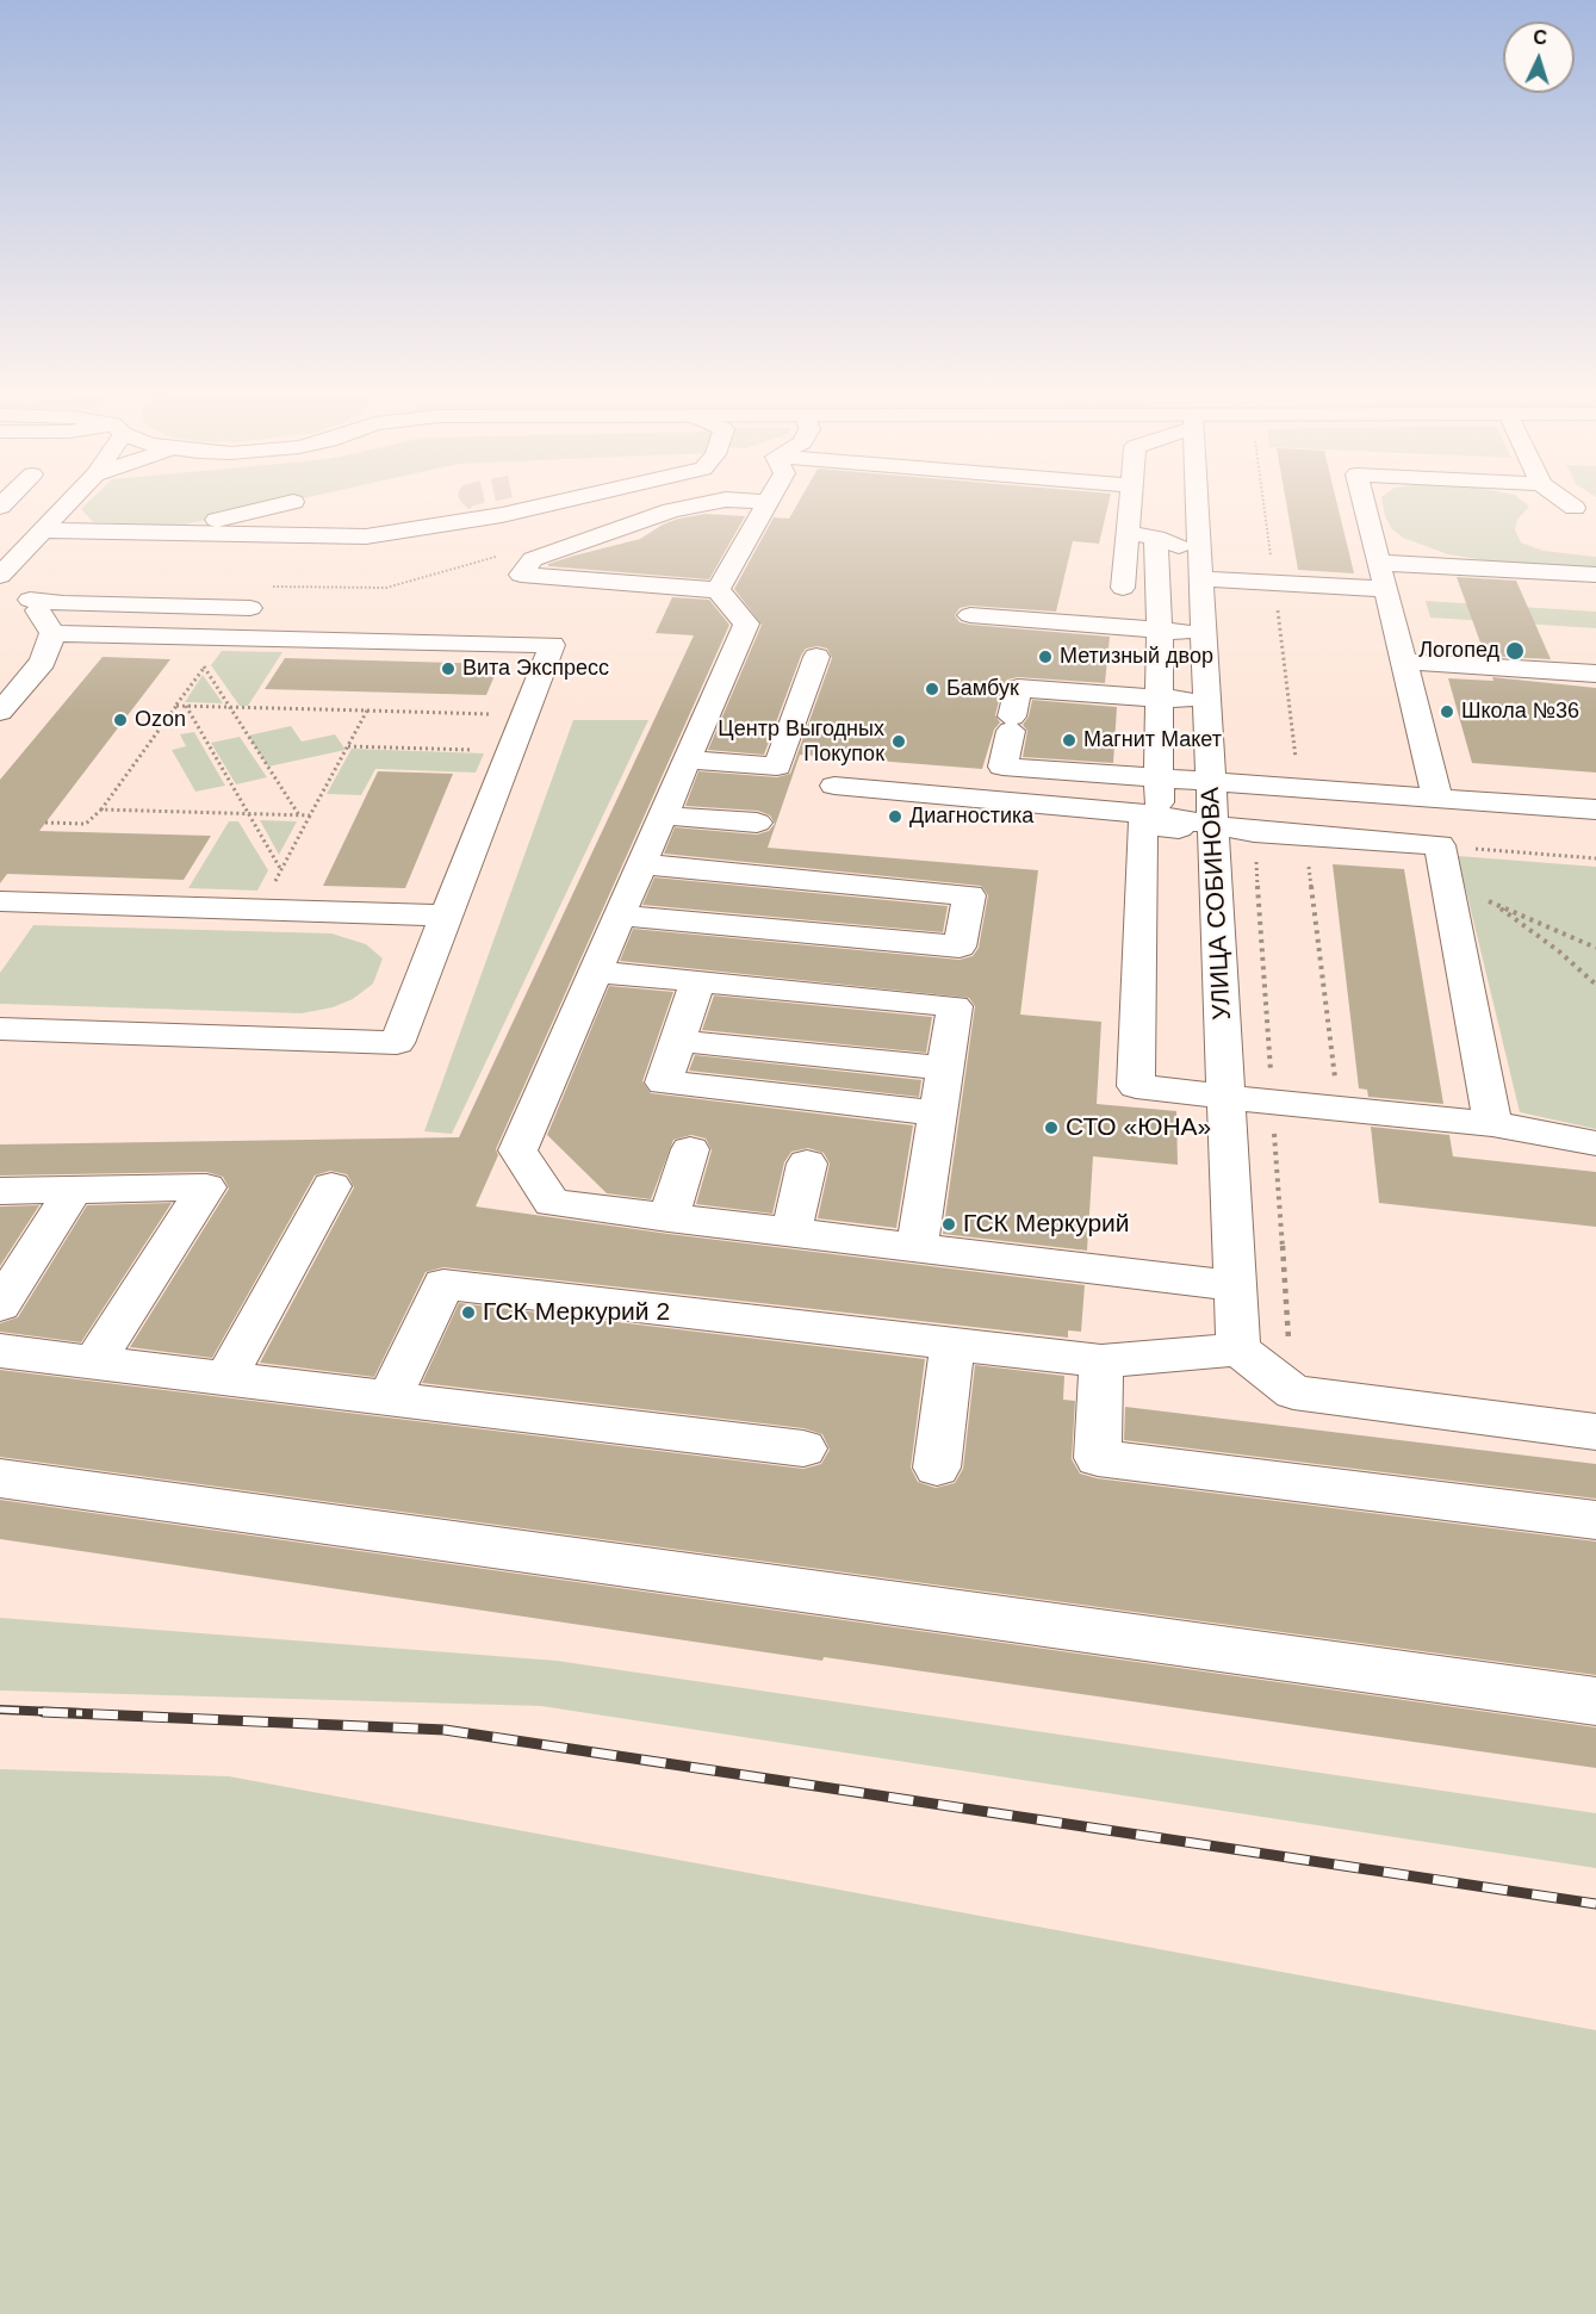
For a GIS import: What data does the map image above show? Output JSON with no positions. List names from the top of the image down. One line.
{"streets":{"main road":["УЛИЦА СОБИНОВА"]},"places":["Логопед","Метизный двор","Вита Экспресс","Бамбук","Школа №36","Ozon","Магнит Макет","Центр Выгодных Покупок","Диагностика","СТО «ЮНА»","ГСК Меркурий","ГСК Меркурий 2"],"north":"top"}
